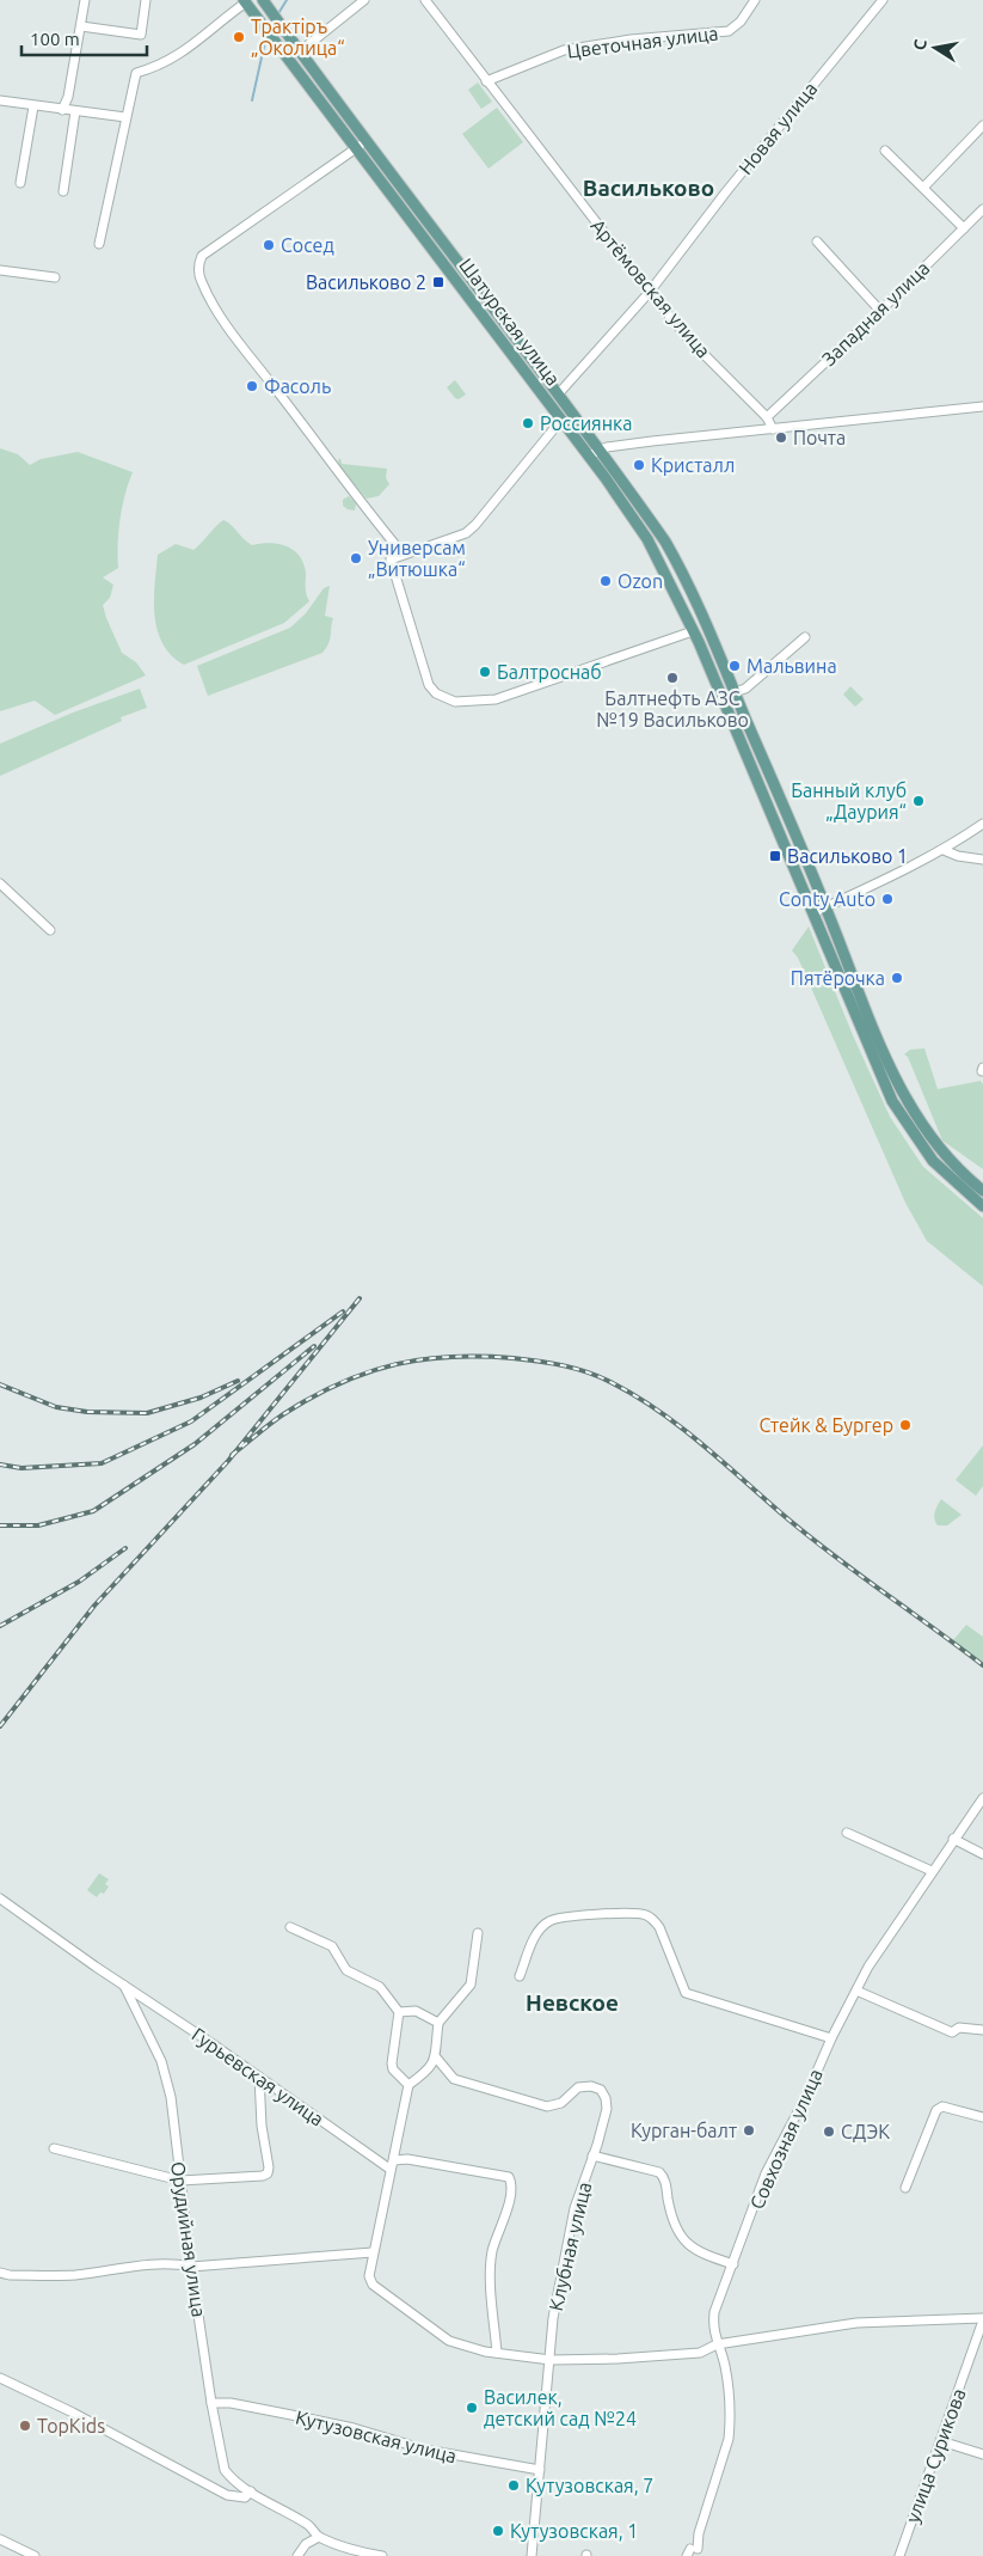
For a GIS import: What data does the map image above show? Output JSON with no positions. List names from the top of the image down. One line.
{"streets":{"main road":["Шатурская улица"],"street":["Цветочная улица","Новая улица","Артёмовская улица","Западная улица","Гурьевская улица","Совхозная улица","Орудийная улица","Клубная улица","Кутузовская улица","улица Сурикова"]},"crossings":[["Цветочная улица","Артёмовская улица"],["Новая улица","Артёмовская улица"],["Новая улица","Шатурская улица"],["Артёмовская улица","Западная улица"],["Гурьевская улица","Орудийная улица"],["Орудийная улица","Кутузовская улица"],["Клубная улица","Кутузовская улица"]],"districts":["Васильково","Невское"],"places":{"other":["Трактiръ „Околица“","Сосед","Фасоль","Россиянка","Почта","Кристалл","Универсам „Витюшка“","Ozon","Мальвина","Балтроснаб","Балтнефть АЗС №19 Васильково","Банный клуб „Даурия“","Conty Auto","Пятёрочка","Стейк & Бургер","Курган-балт","СДЭК","Василек, детский сад №24","TopKids","Кутузовская, 7","Кутузовская, 1"],"transit":["Васильково 2","Васильково 1"]},"scale_bar":"100 m","north":"left"}
